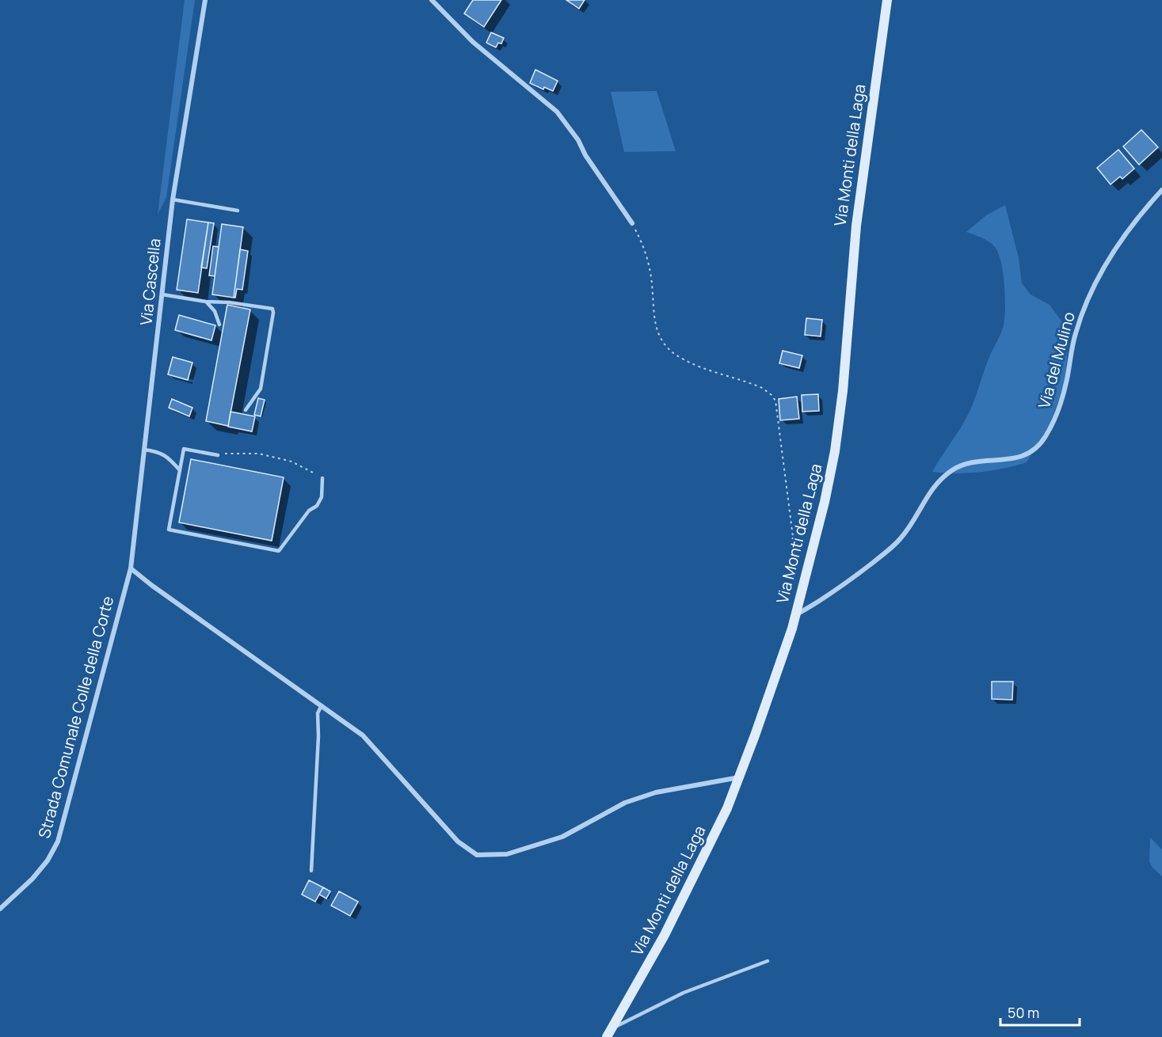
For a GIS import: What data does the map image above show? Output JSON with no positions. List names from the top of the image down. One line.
{"streets":{"street":["Via Monti della Laga","Via Cascella","Via del Mulino","Strada Comunale Colle della Corte"]},"crossings":[["Via Monti della Laga","Via del Mulino"],["Via Cascella","Strada Comunale Colle della Corte"]],"scale_bar":"50 m"}
